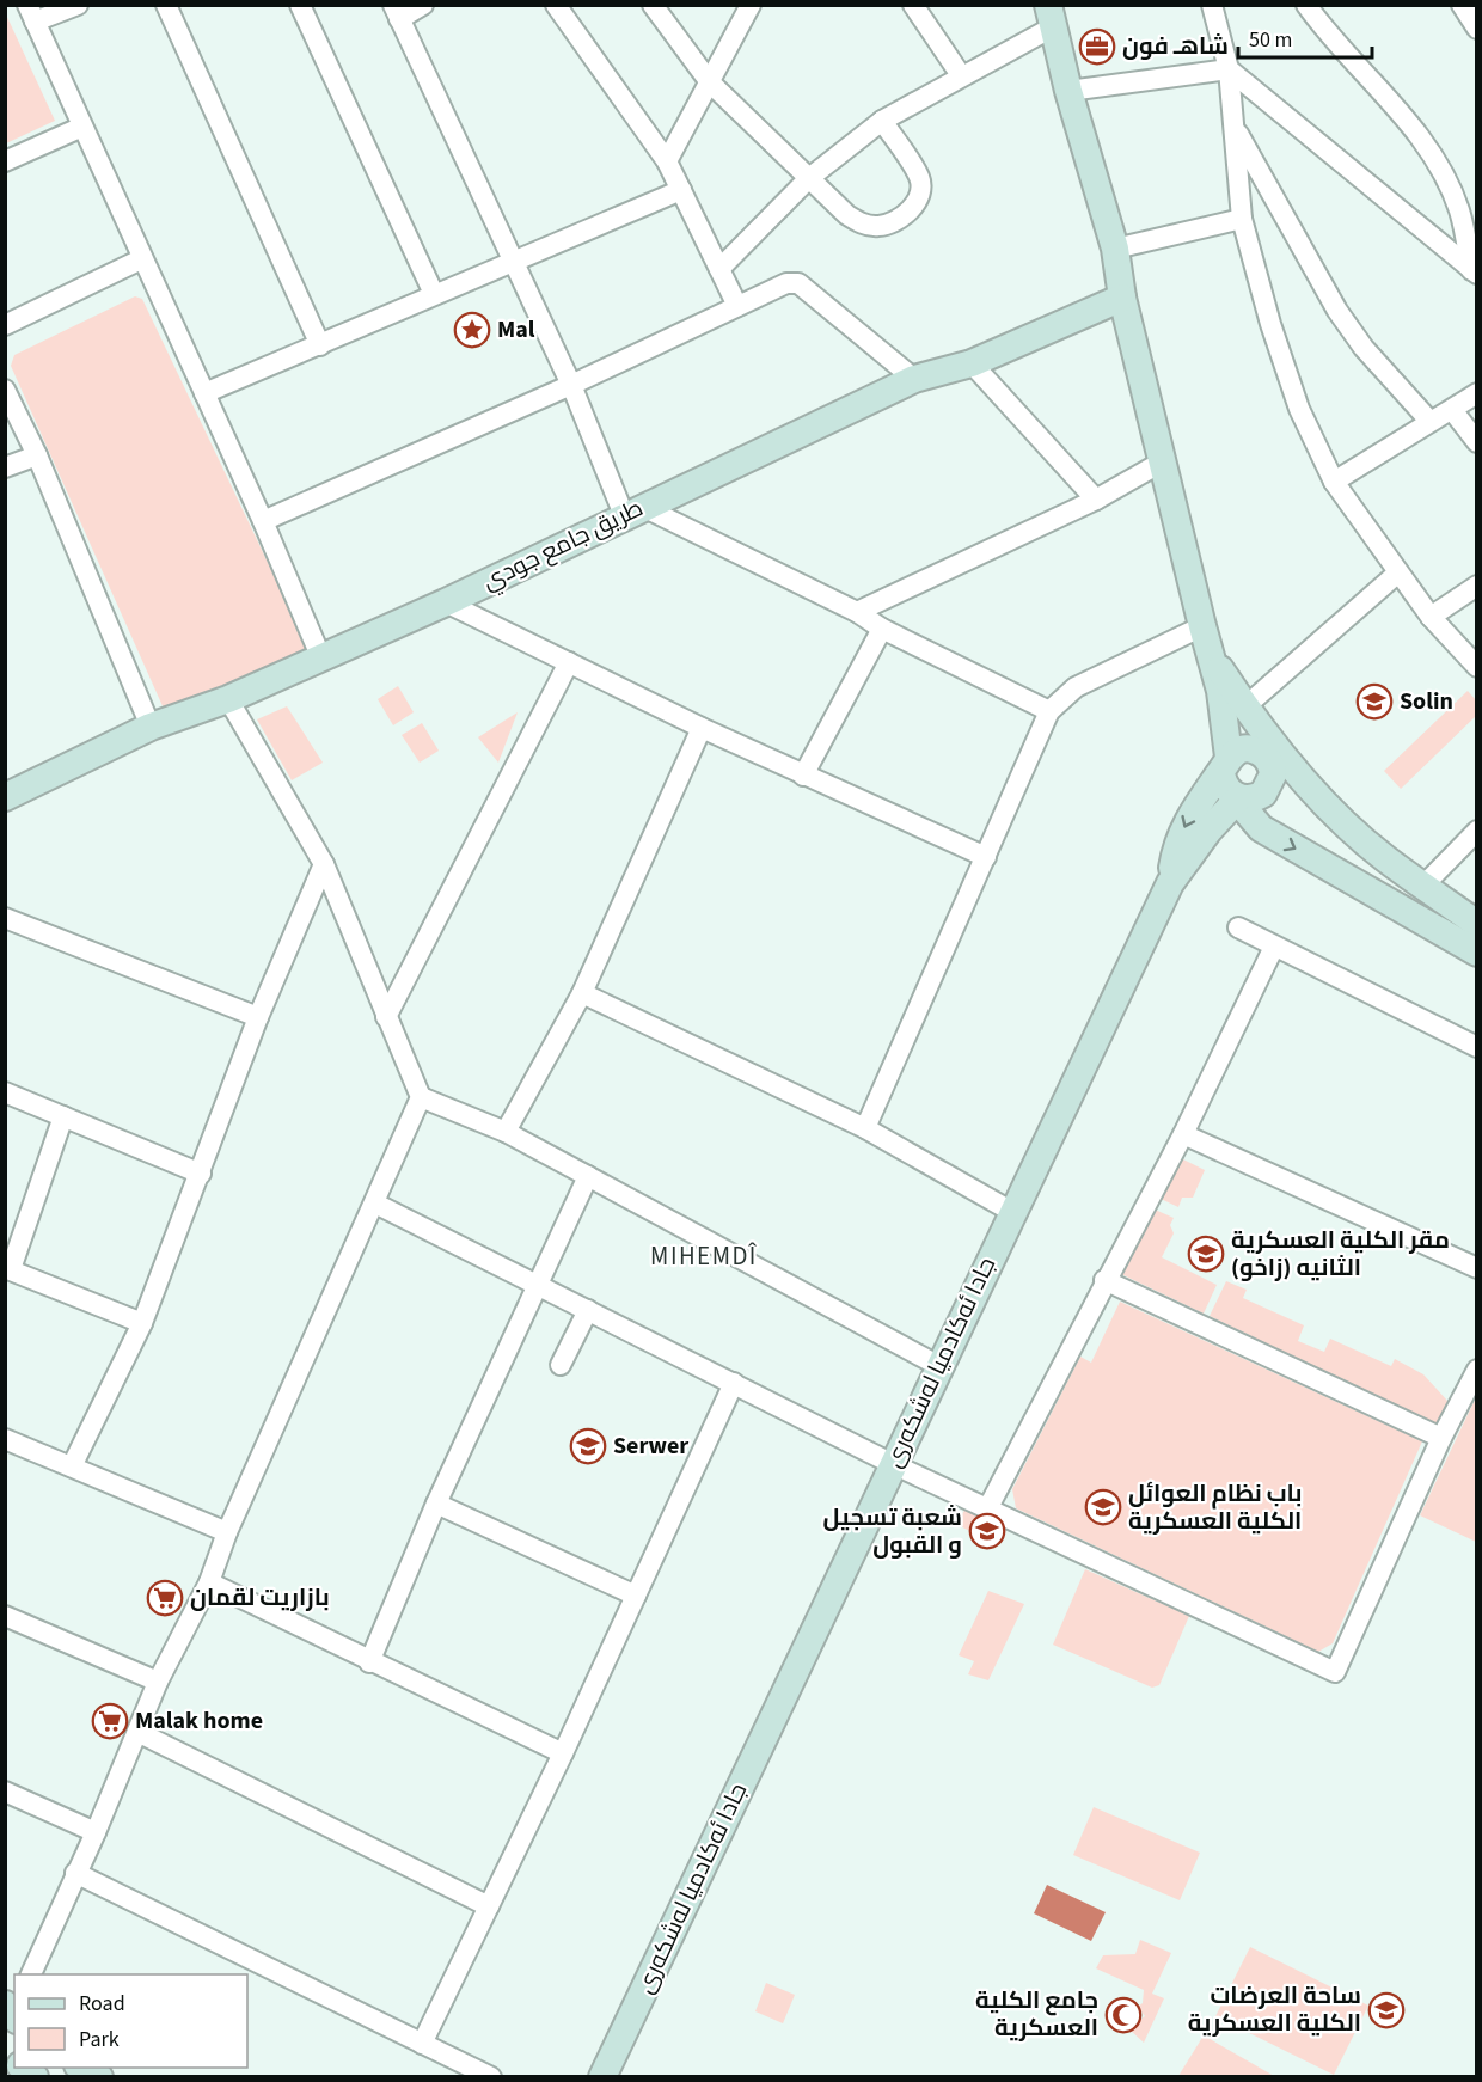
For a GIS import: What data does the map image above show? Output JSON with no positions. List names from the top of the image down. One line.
{"streets":{"main road":["طريق جامع جودي","جادا ئه‌كادميا له‌شكه‌رى"]},"districts":["MIHEMDÎ"],"places":{"office":["شاهـ فون"],"place":["Mal"],"school or university":["Solin","مقر الكلية العسكرية الثانيه (زاخو)","Serwer","باب نظام العوائل الكلية العسكرية","شعبة تسجيل و القبول","ساحة العرضات الكلية العسكرية"],"supermarket":["بازاريت لقمان","Malak home"],"mosque":["جامع الكلية العسكرية"]},"legend":["Road","Park"],"scale_bar":"50 m"}
